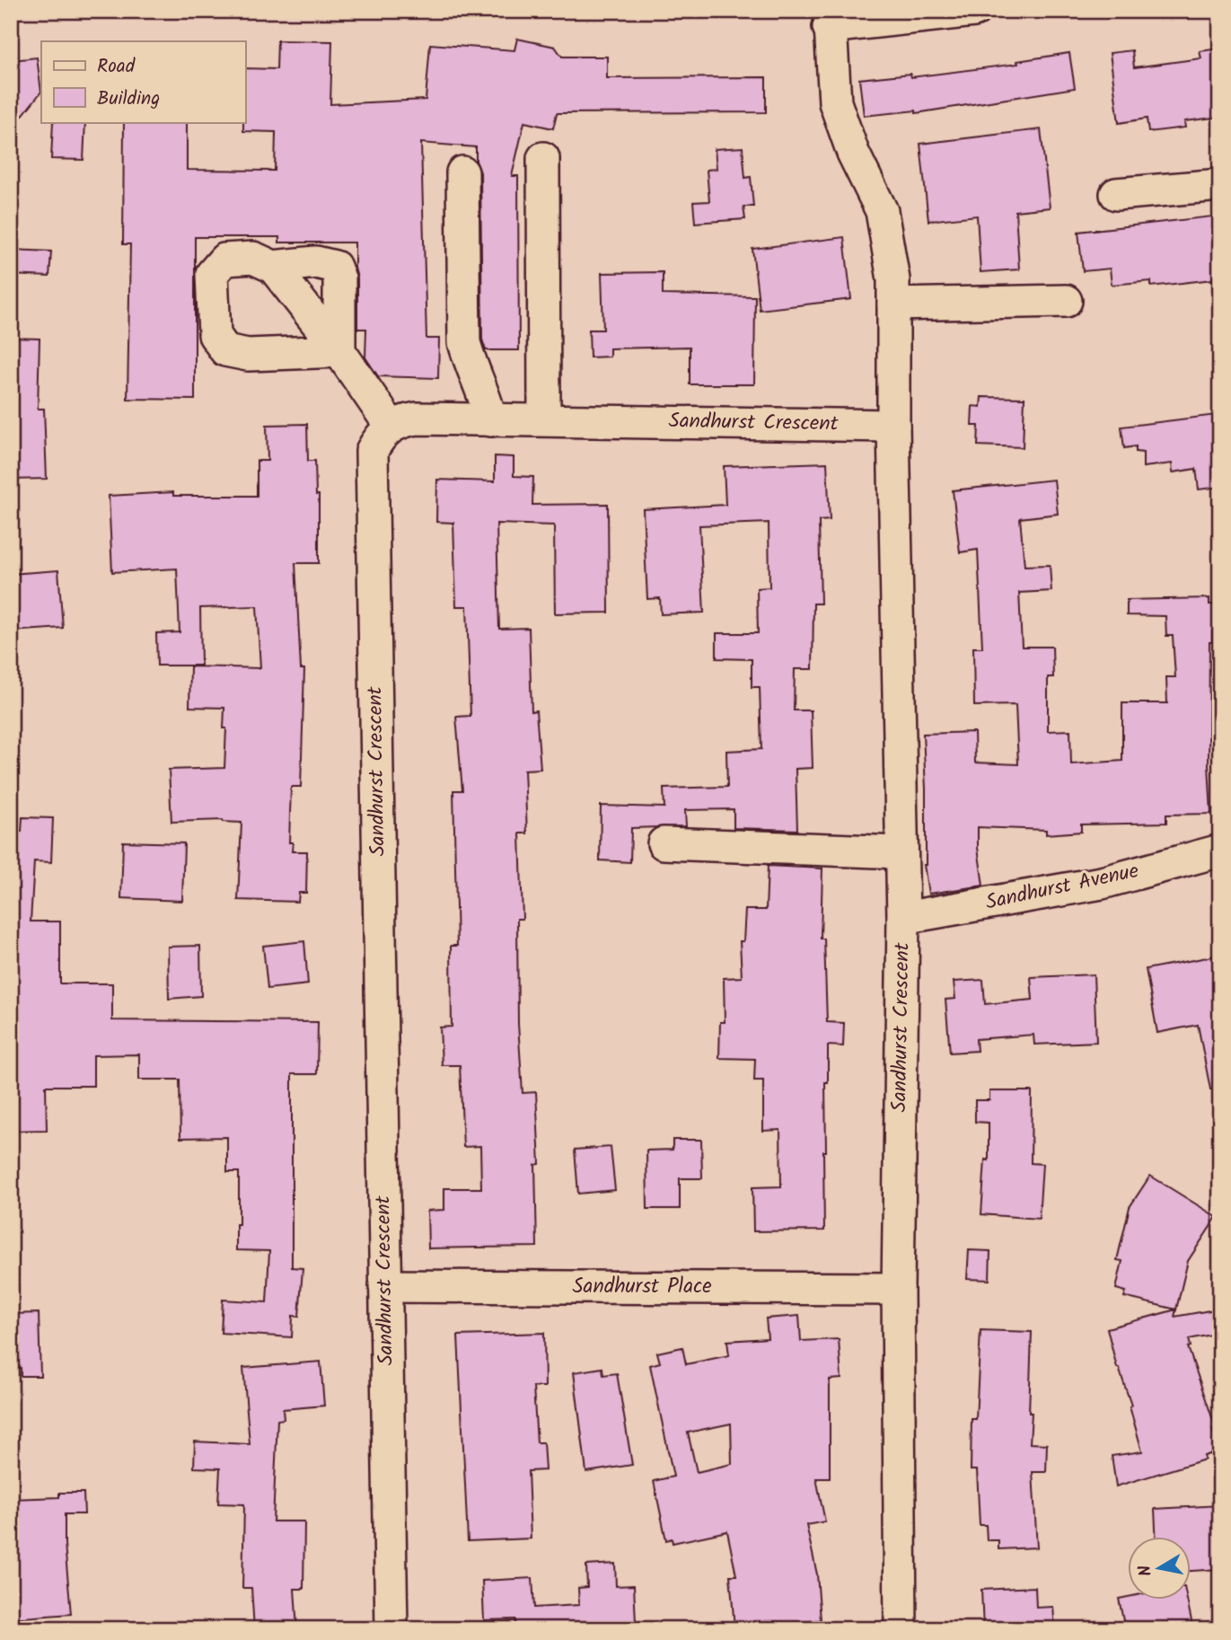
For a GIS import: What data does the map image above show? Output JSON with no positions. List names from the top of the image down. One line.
{"streets":{"street":["Sandhurst Crescent","Sandhurst Avenue","Sandhurst Place"]},"crossings":[["Sandhurst Crescent","Sandhurst Avenue"],["Sandhurst Crescent","Sandhurst Place"]],"legend":["Road","Building"],"north":"left"}
